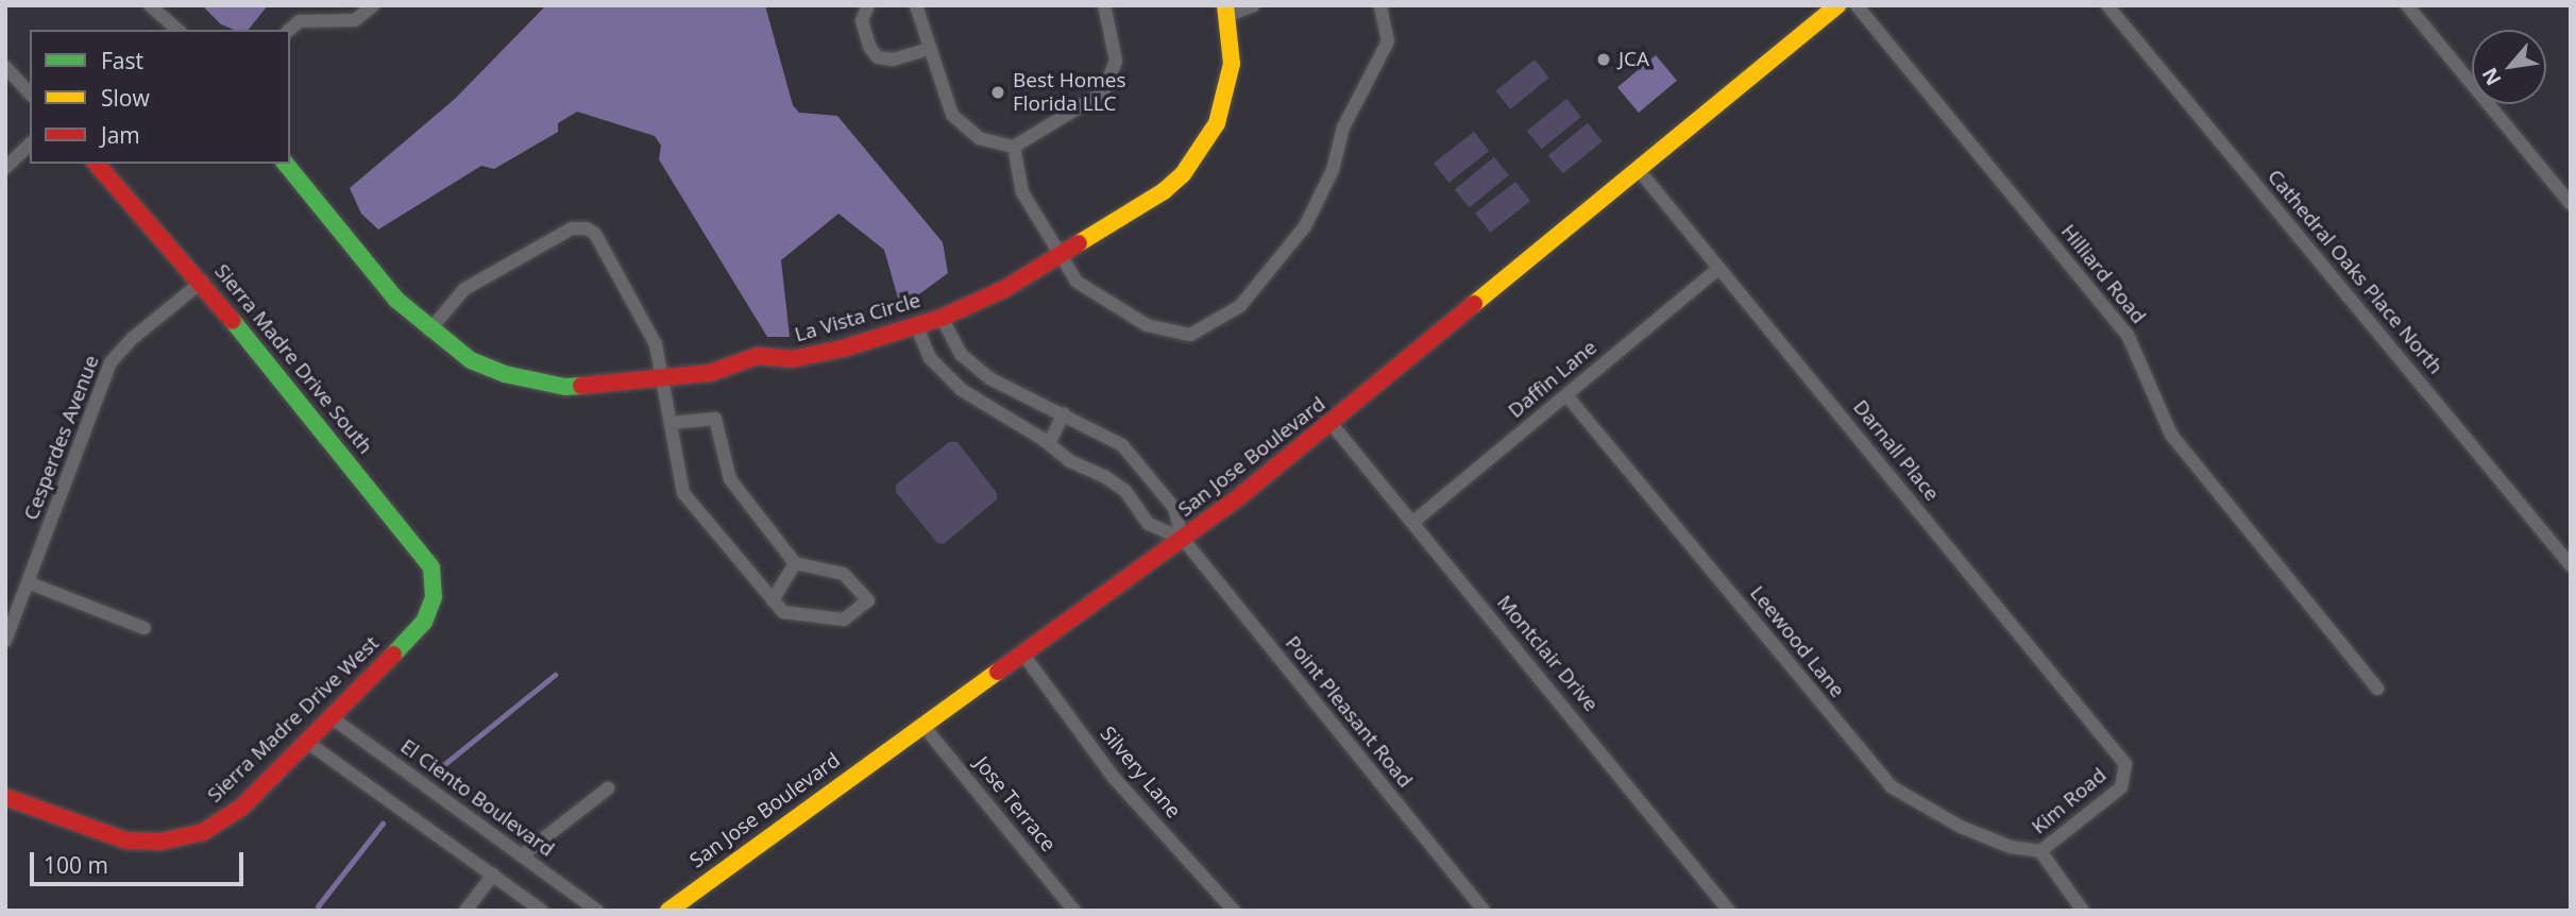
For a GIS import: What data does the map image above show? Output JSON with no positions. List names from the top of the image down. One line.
{"streets":{"street":["Cathedral Oaks Place North","Hilliard Road","La Vista Circle","Sierra Madre Drive South","Daffin Lane","Cesperdes Avenue","Darnall Place","San Jose Boulevard","Leewood Lane","Montclair Drive","Point Pleasant Road","Sierra Madre Drive West","Silvery Lane","El Ciento Boulevard","Kim Road","Jose Terrace"]},"crossings":[["La Vista Circle","Point Pleasant Road"],["Sierra Madre Drive South","Cesperdes Avenue"],["Sierra Madre Drive South","Sierra Madre Drive West"],["Daffin Lane","Darnall Place"],["Daffin Lane","Leewood Lane"],["Daffin Lane","Montclair Drive"],["Darnall Place","San Jose Boulevard"],["Darnall Place","Kim Road"],["San Jose Boulevard","Montclair Drive"],["San Jose Boulevard","Point Pleasant Road"],["San Jose Boulevard","Silvery Lane"],["San Jose Boulevard","Jose Terrace"],["Leewood Lane","Kim Road"],["Sierra Madre Drive West","El Ciento Boulevard"]],"places":["JCA","Best Homes Florida LLC"],"legend":["Fast","Slow","Jam"],"scale_bar":"100 m","north":"bottom left"}
